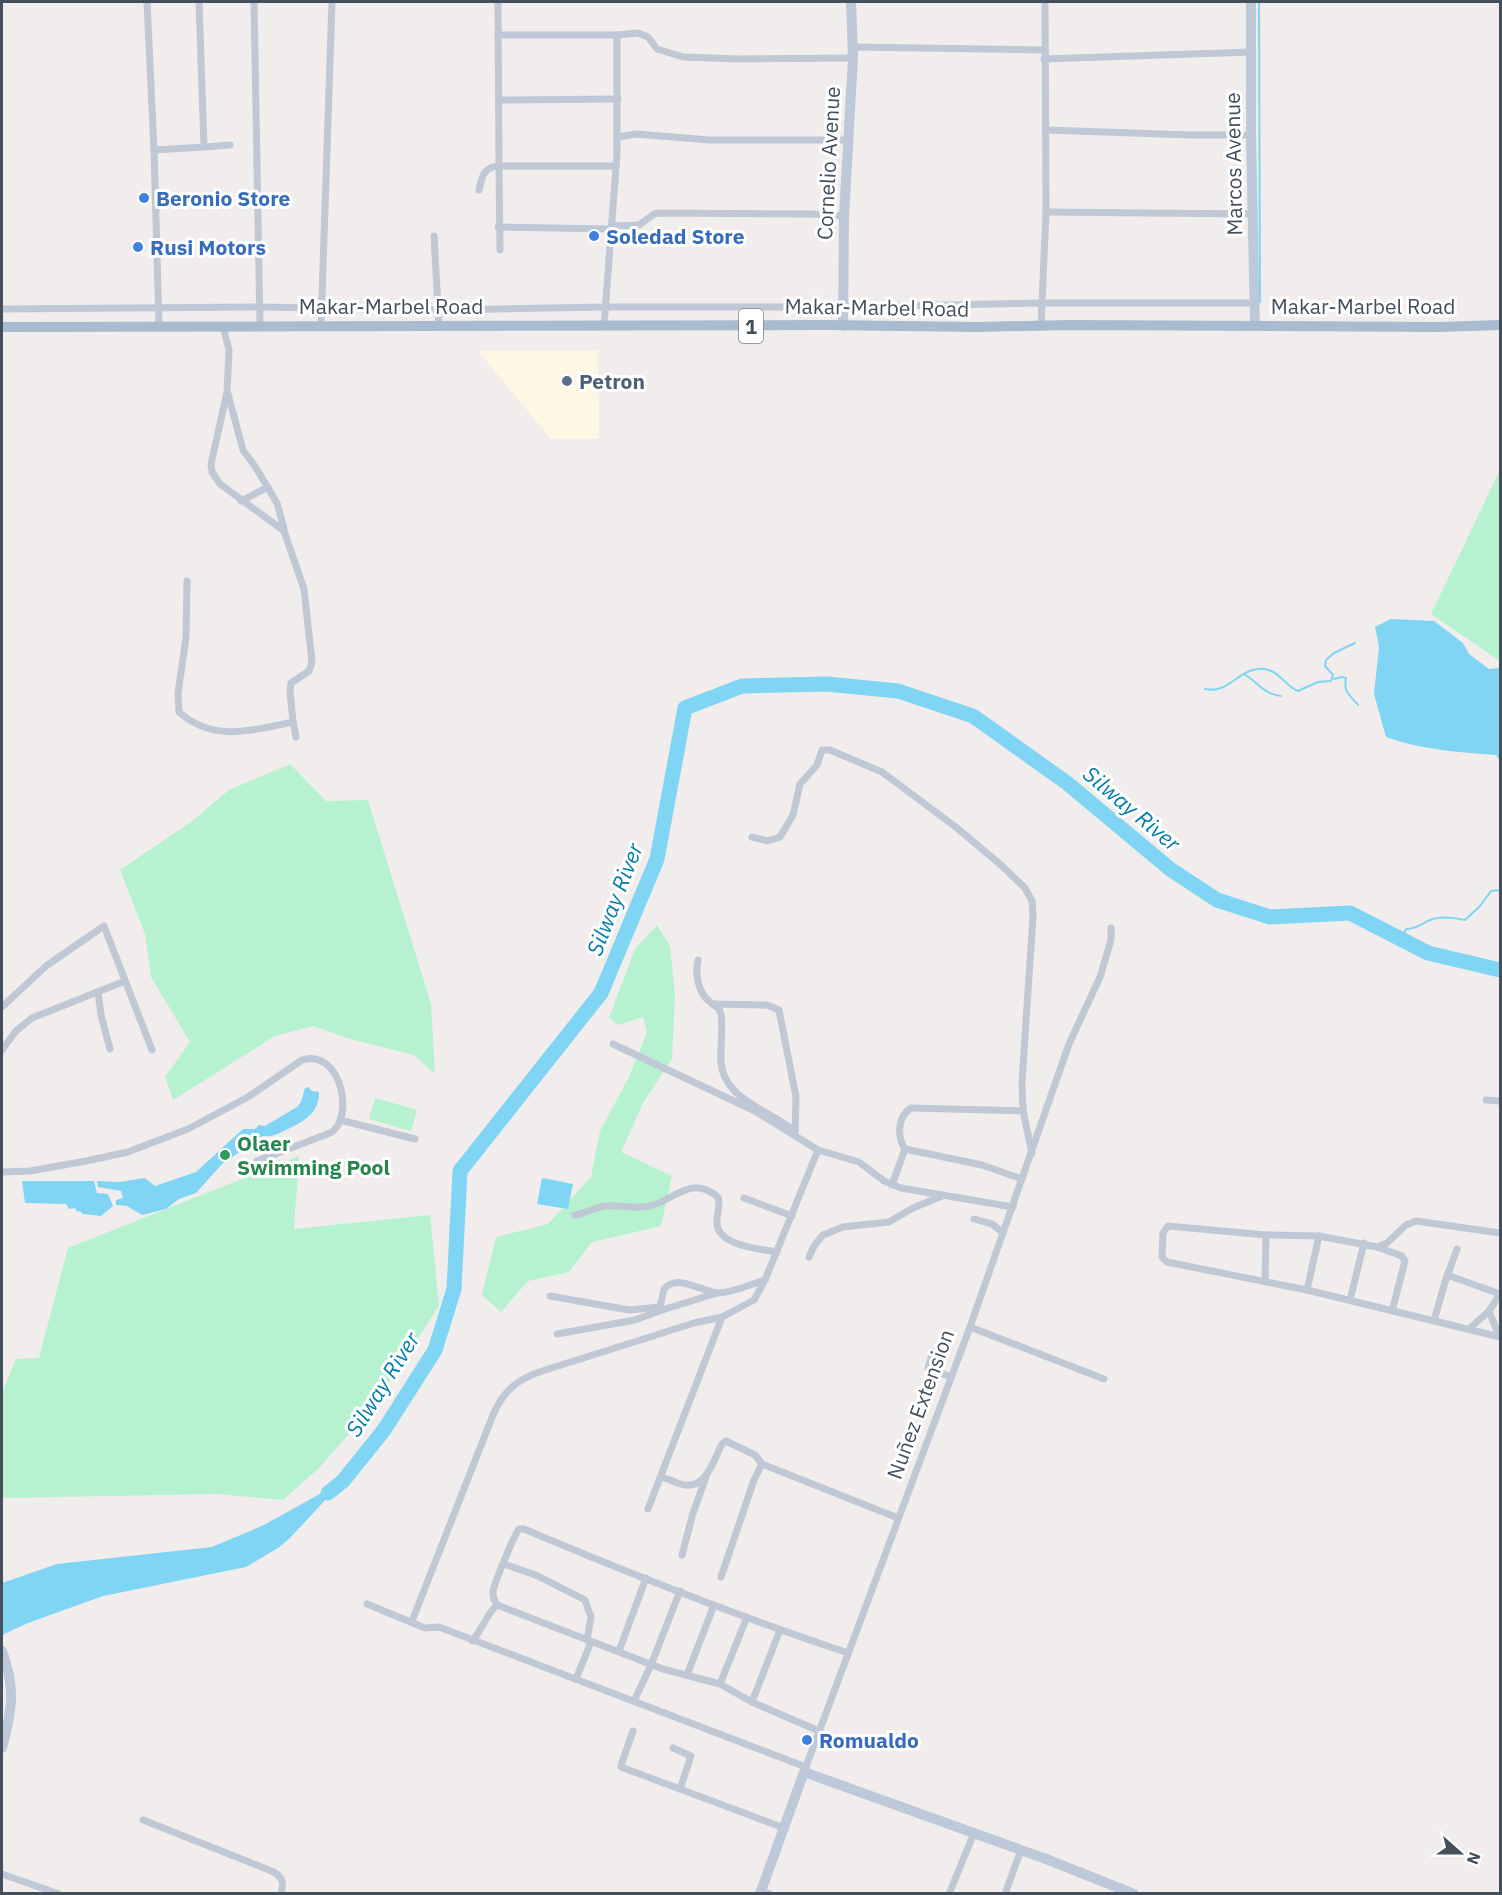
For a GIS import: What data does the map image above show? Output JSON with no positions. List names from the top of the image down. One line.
{"streets":{"main road":["Makar-Marbel Road","1"],"street":["Cornelio Avenue","Marcos Avenue","Nuñez Extension"]},"crossings":[["Cornelio Avenue","Makar-Marbel Road"],["Marcos Avenue","Makar-Marbel Road"]],"water":["Silway River"],"places":["Beronio Store","Soledad Store","Rusi Motors","Petron","Olaer Swimming Pool","Romualdo"],"north":"right"}
